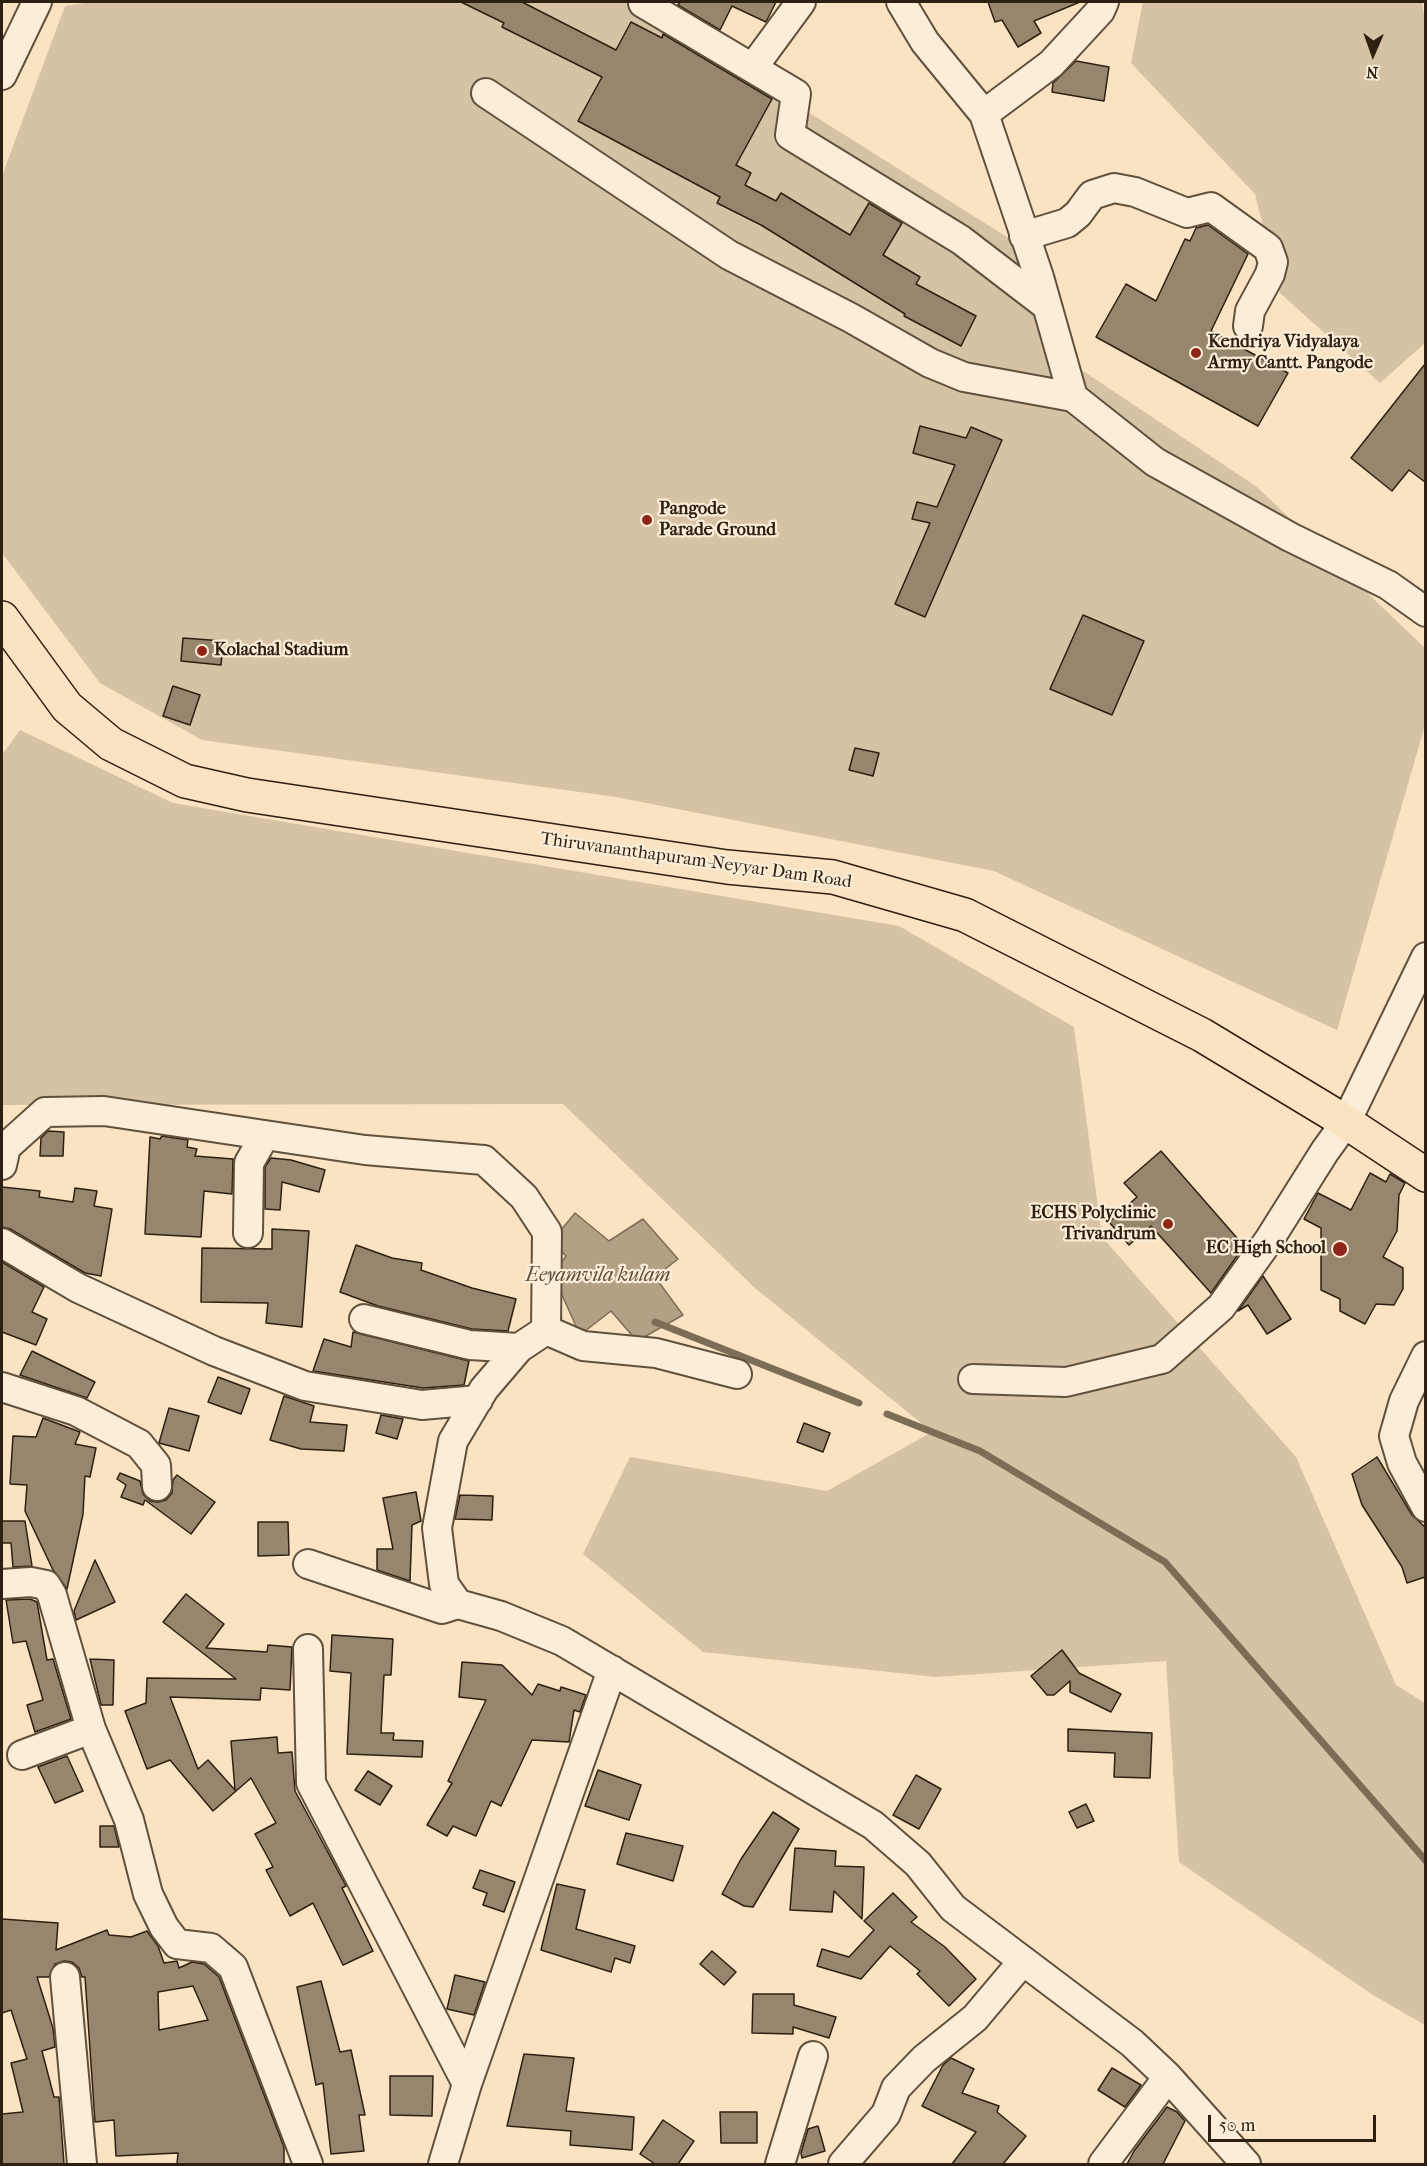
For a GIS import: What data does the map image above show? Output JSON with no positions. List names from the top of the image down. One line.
{"streets":{"main road":["Thiruvananthapuram-Neyyar Dam Road"]},"water":["Eeyamvila kulam"],"places":["Kendriya Vidyalaya Army Cantt. Pangode","Pangode Parade Ground","Kolachal Stadium","ECHS Polyclinic Trivandrum","EC High School"],"scale_bar":"50 m","north":"bottom"}
